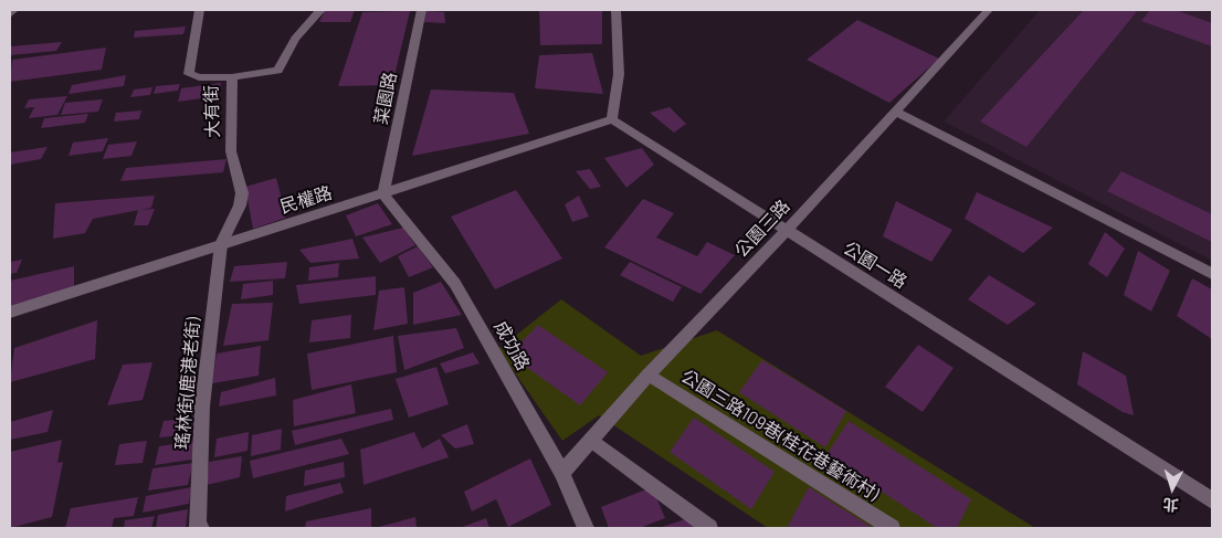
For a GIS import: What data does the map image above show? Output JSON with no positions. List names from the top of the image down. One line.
{"streets":{"street":["菜園路","大有街","民權路","公園三路","公園一路","成功路","瑤林街(鹿港老街)","公園三路109巷(桂花巷藝術村)"]},"crossings":[["菜園路","民權路"],["菜園路","成功路"],["大有街","民權路"],["大有街","瑤林街(鹿港老街)"],["民權路","公園一路"],["民權路","成功路"],["民權路","瑤林街(鹿港老街)"],["公園三路","公園一路"],["公園三路","成功路"],["公園三路","公園三路109巷(桂花巷藝術村)"]],"north":"bottom"}
